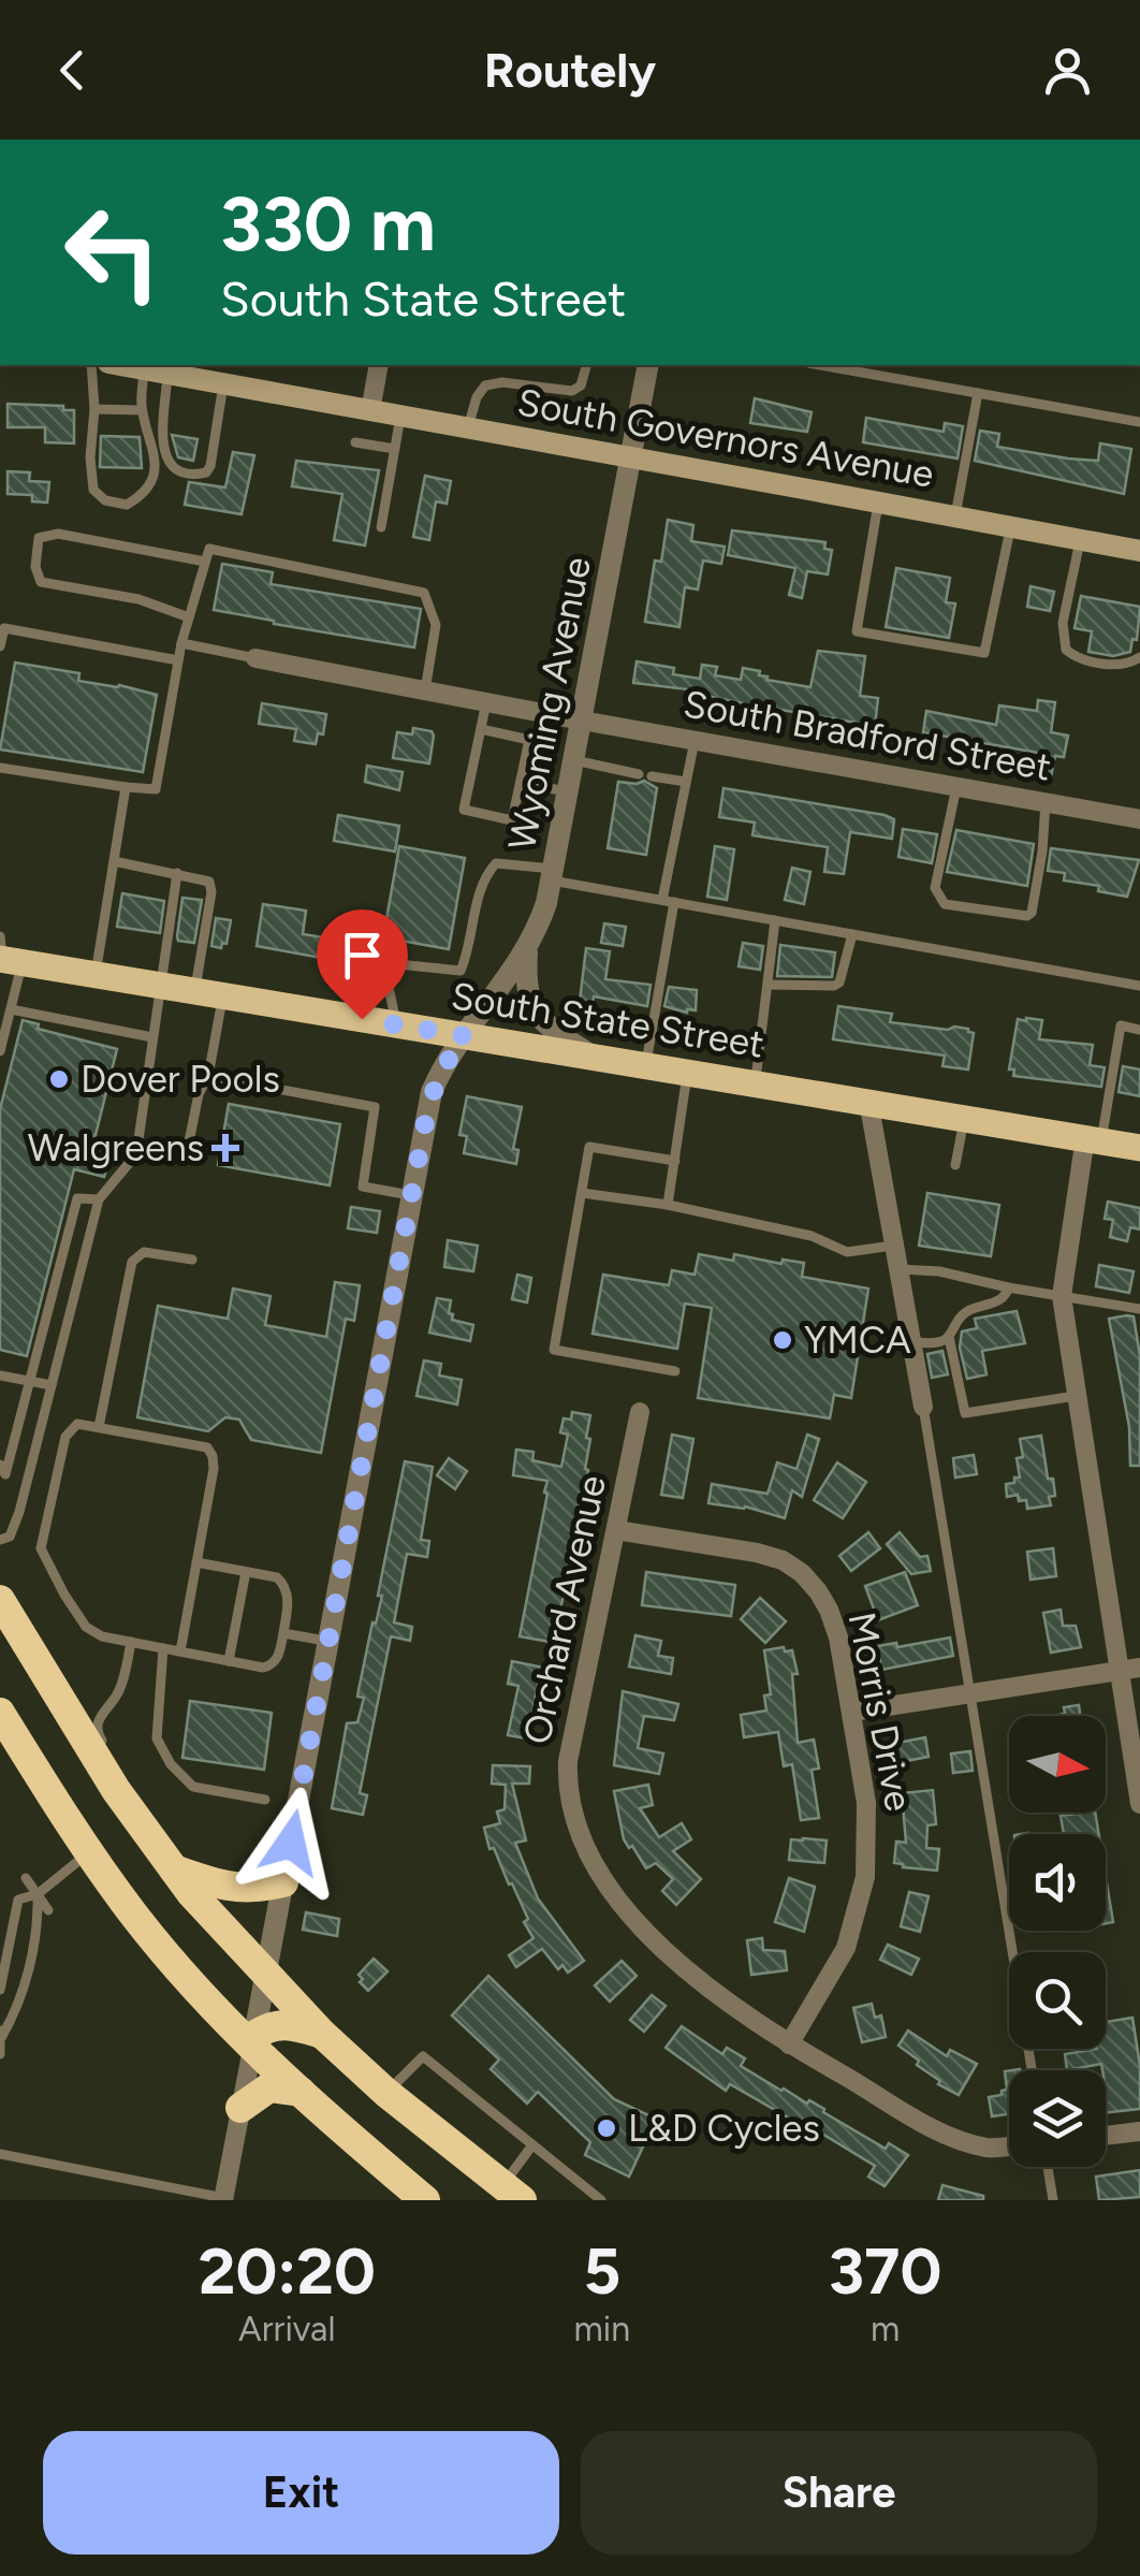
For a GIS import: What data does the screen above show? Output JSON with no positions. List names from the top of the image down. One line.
{"streets":{"main road":["South Governors Avenue","South State Street"],"street":["Wyoming Avenue","South Bradford Street","Orchard Avenue","Morris Drive"]},"crossings":[["South Governors Avenue","Wyoming Avenue"],["Wyoming Avenue","South Bradford Street"],["Wyoming Avenue","South State Street"],["Orchard Avenue","Morris Drive"]],"places":{"other":["Dover Pools","YMCA","L&D Cycles"],"health":["Walgreens"]},"north":"right","page":{"header":"Routely","turn":["330 m","South State Street"],"eta":["20:20","Arrival","5","min","370","m"],"buttons":["Exit","Share"]}}
